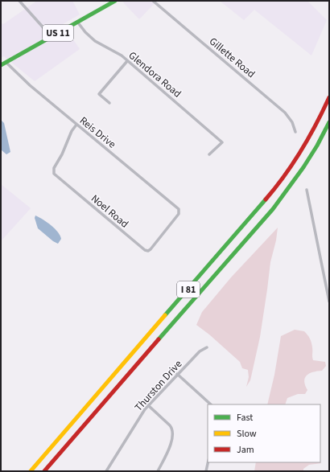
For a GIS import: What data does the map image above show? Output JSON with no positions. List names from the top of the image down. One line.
{"streets":{"main road":["US 11","I 81"],"street":["Gillette Road","Glendora Road","Reis Drive","Noel Road","Thurston Drive"]},"crossings":[["US 11","Glendora Road"],["US 11","Reis Drive"],["Reis Drive","Noel Road"]],"legend":["Fast","Slow","Jam"]}
